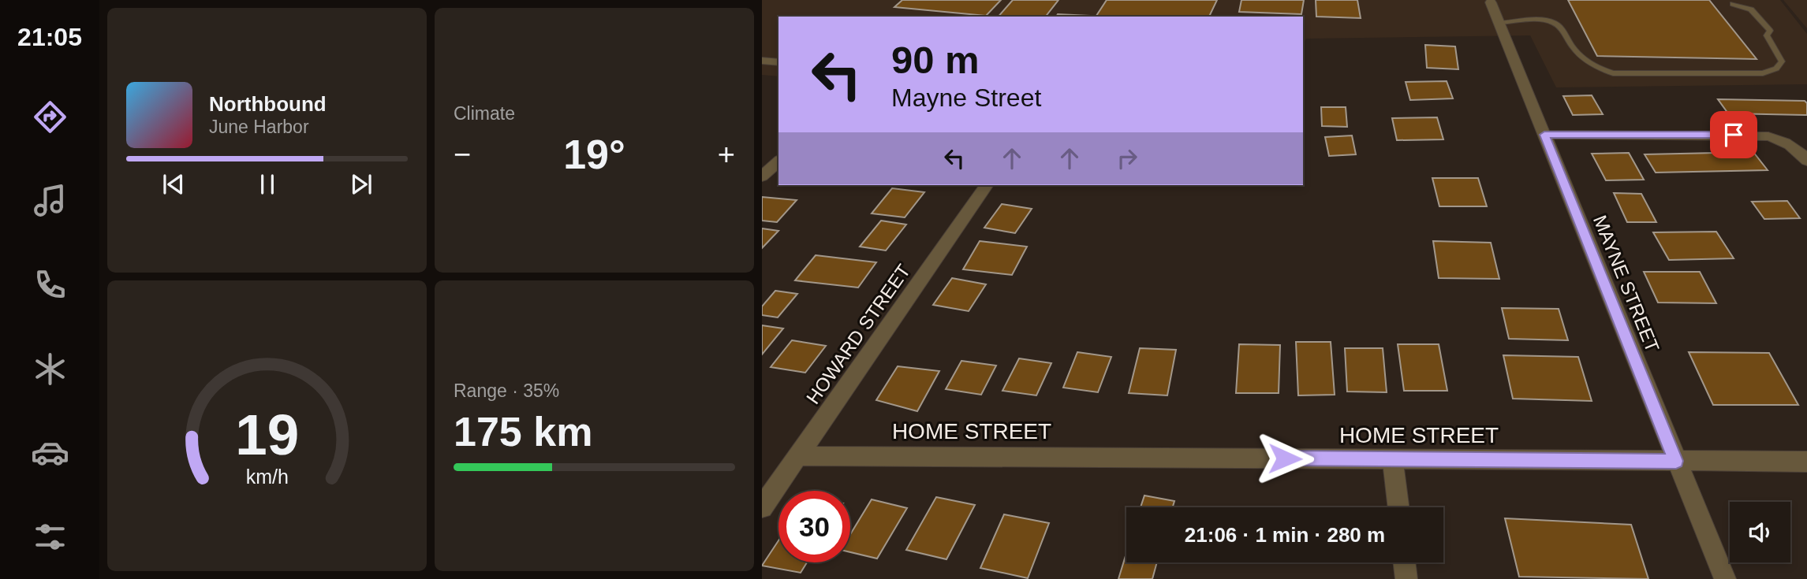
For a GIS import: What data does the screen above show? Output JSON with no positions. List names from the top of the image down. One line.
{"streets":{"street":["MAYNE STREET","HOWARD STREET","HOME STREET"]},"crossings":[["MAYNE STREET","HOME STREET"],["HOWARD STREET","HOME STREET"]],"page":{"tabs":"21:05","tile":["Climate",["Range · 35%","175 km"]],"turn":["90 m","Mayne Street"],"song":["Northbound","June Harbor"],"heat":["−","19°","+"],"limit":"30","trip":"21:06 · 1 min · 280 m","gauge":["19","km/h"]}}
